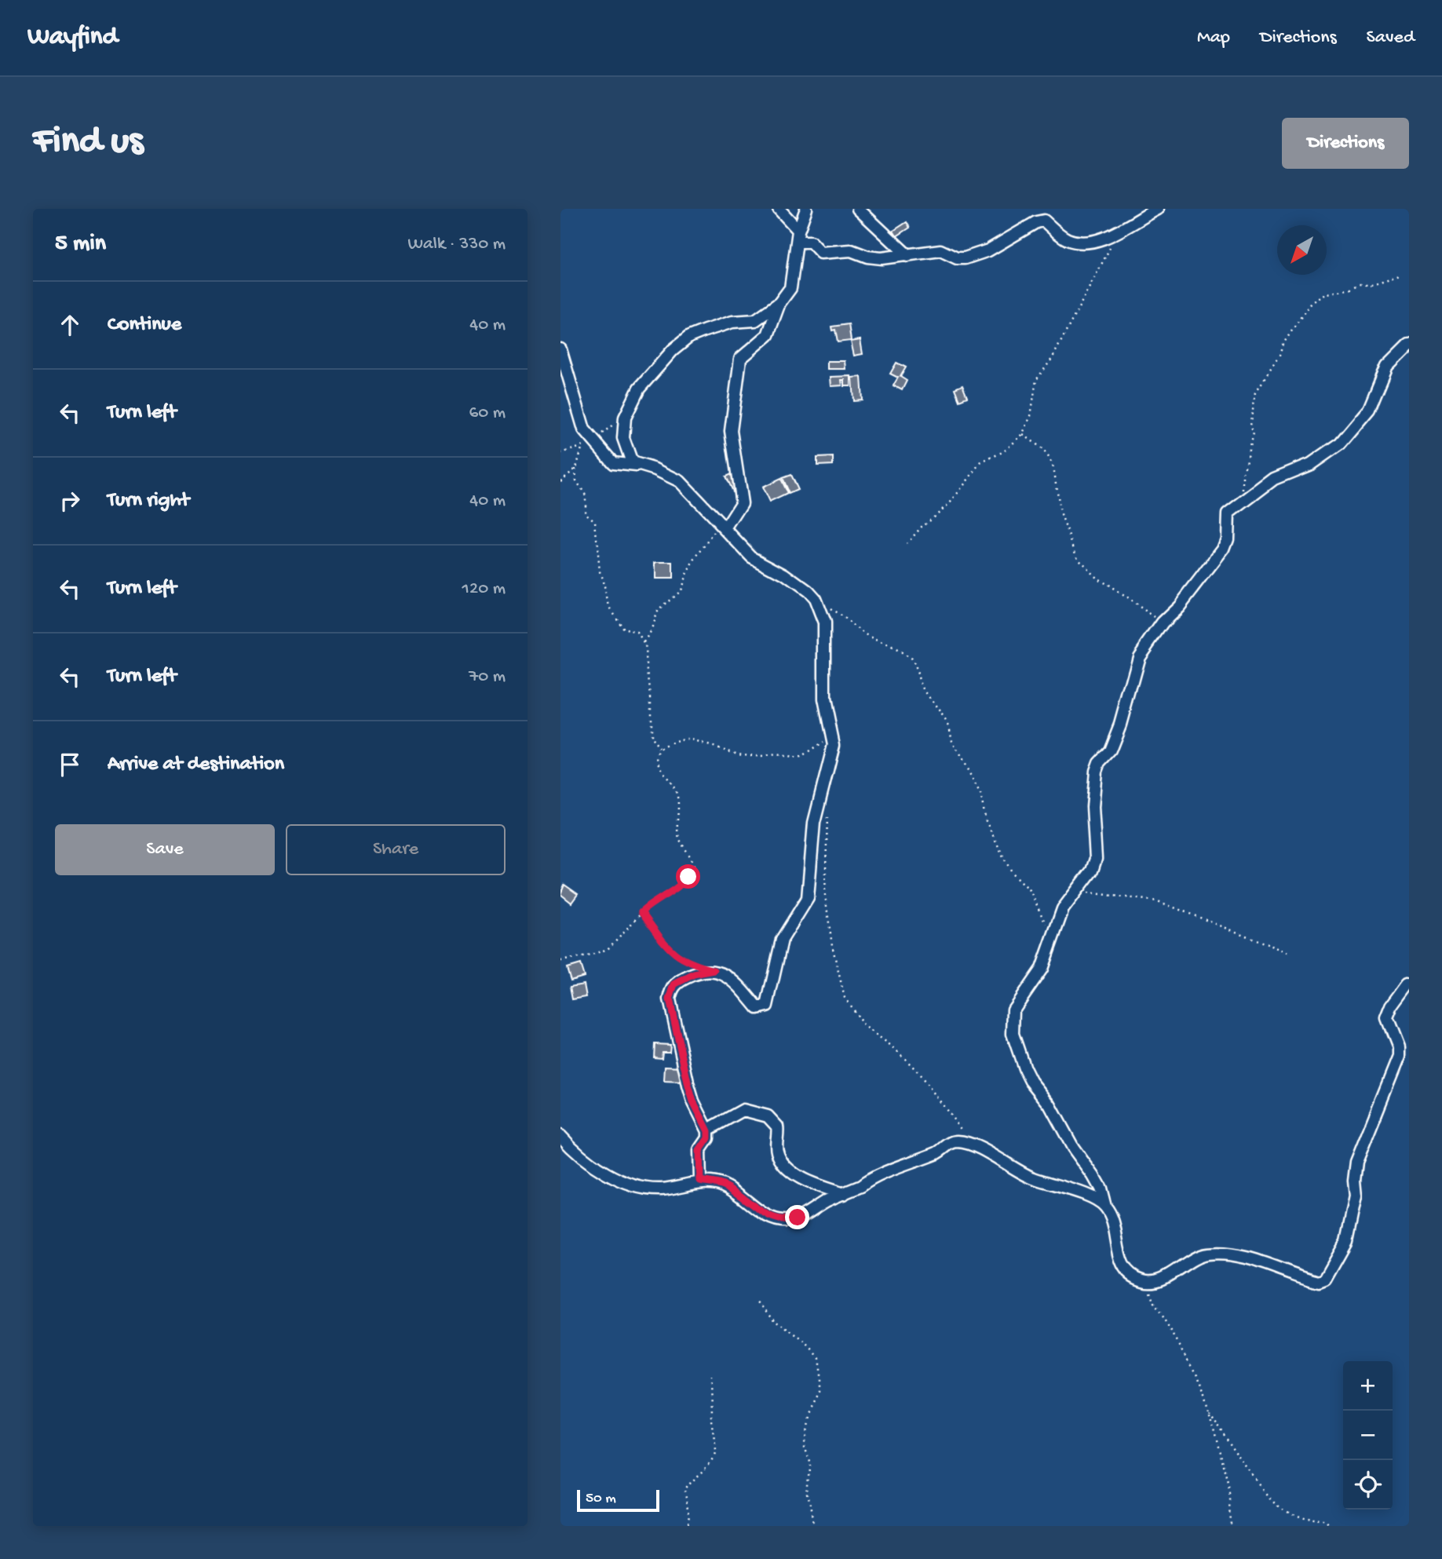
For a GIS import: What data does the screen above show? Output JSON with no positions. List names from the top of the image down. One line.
{"scale_bar":"50 m","north":"bottom left","page":{"header":"Wayfind","nav":["Map","Directions","Saved"],"buttons":["Directions",["Save","Share"]],"title":"Find us","heading":["5 min","Walk · 330 m"],"list":[["Continue","40 m"],["Turn left","60 m"],["Turn right","40 m"],["Turn left","120 m"],["Turn left","70 m"],"Arrive at destination"],"map_buttons":["+","−"],"scale":"50 m"}}
